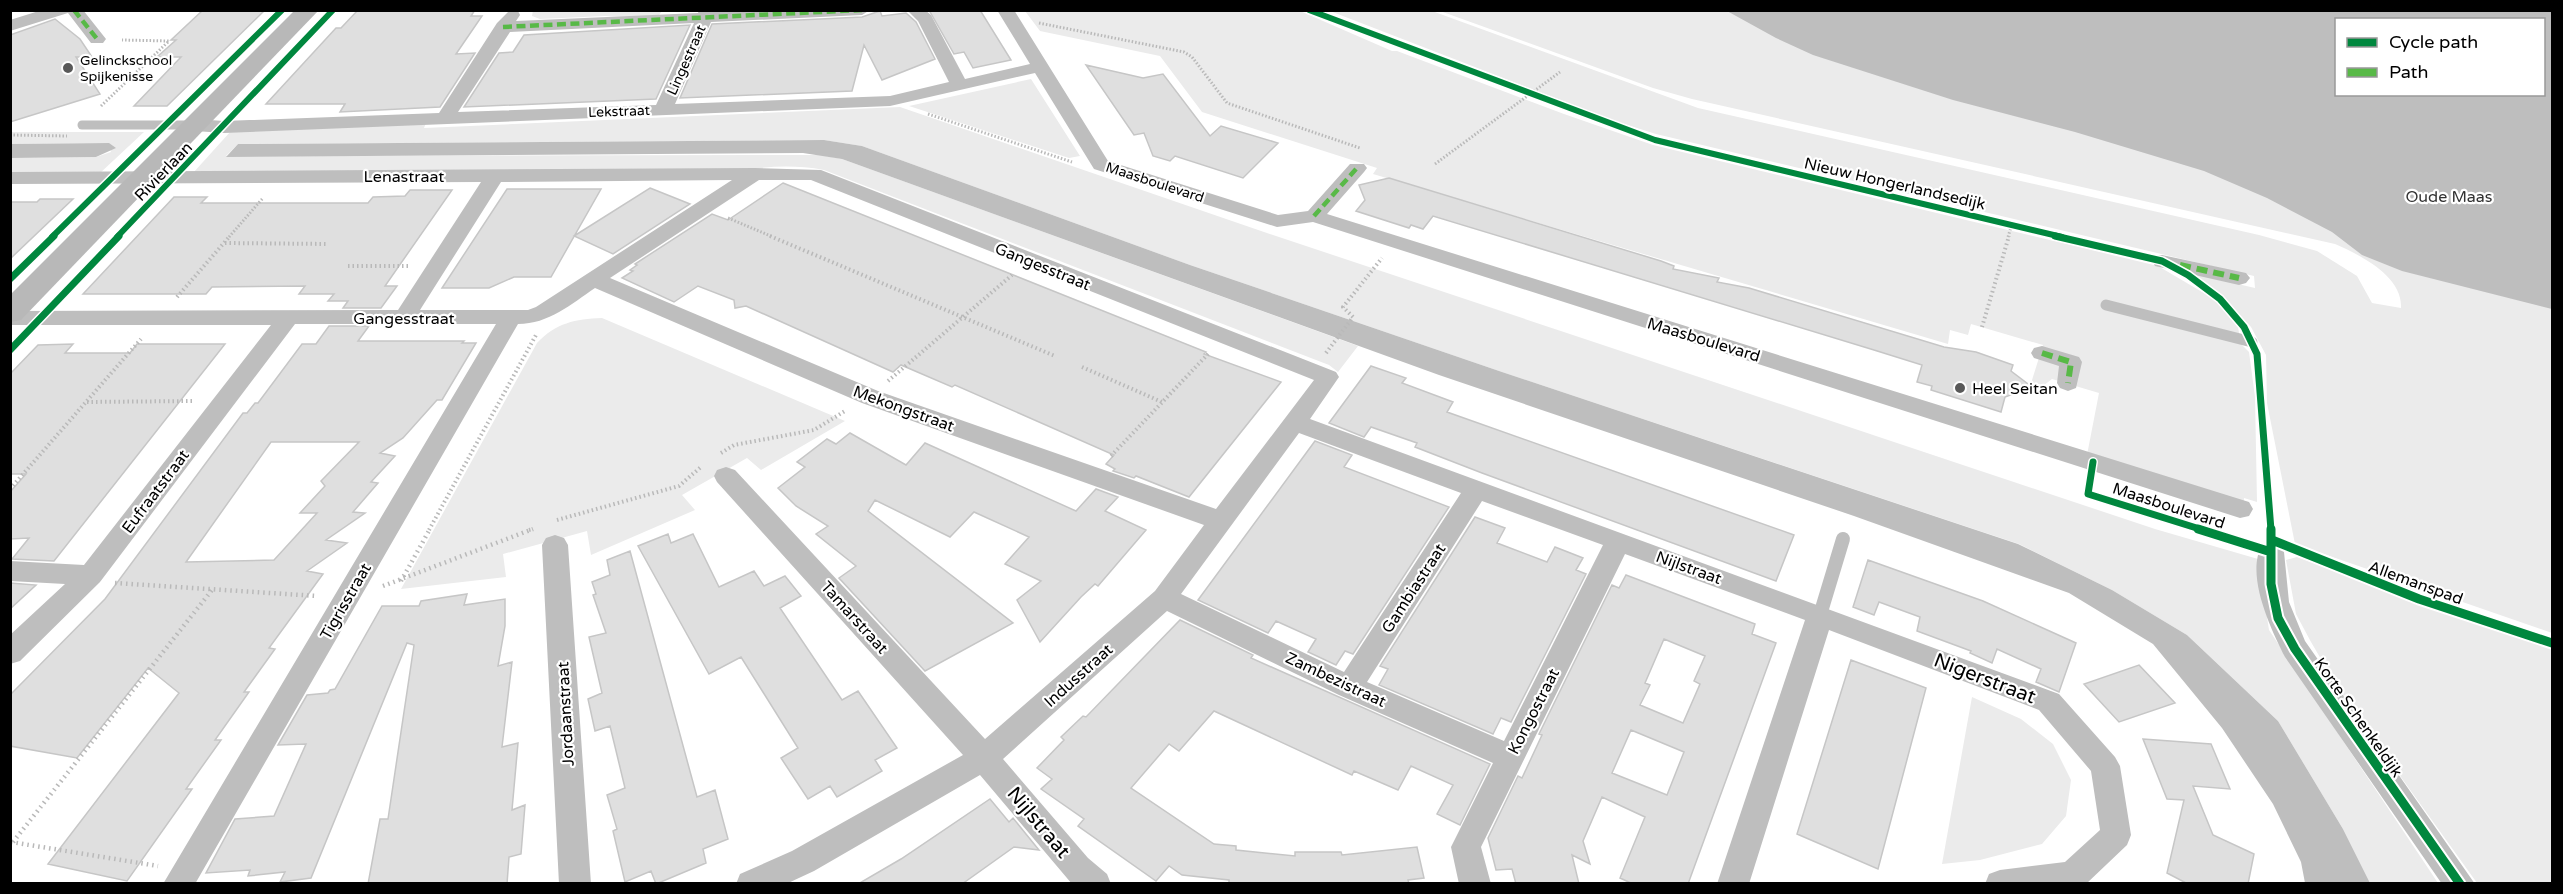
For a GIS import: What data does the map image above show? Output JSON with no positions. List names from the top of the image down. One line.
{"streets":{"street":["Lingestraat","Lekstraat","Rivierlaan","Lenastraat","Maasboulevard","Gangesstraat","Mekongstraat","Eufraatstraat","Nijlstraat","Gambiastraat","Tigrisstraat","Tamarstraat","Indusstraat","Nigerstraat","Zambezistraat","Kongostraat","Jordaanstraat","Korte Schenkeldijk"],"cycle path":["Nieuw Hongerlandsedijk","Allemanspad"]},"crossings":[["Lingestraat","Lekstraat"],["Lekstraat","Rivierlaan"],["Lekstraat","Maasboulevard"],["Rivierlaan","Lenastraat"],["Lenastraat","Gangesstraat"],["Gangesstraat","Mekongstraat"],["Gangesstraat","Eufraatstraat"],["Gangesstraat","Tigrisstraat"],["Gangesstraat","Indusstraat"],["Mekongstraat","Indusstraat"],["Nijlstraat","Gambiastraat"],["Nijlstraat","Tamarstraat"],["Nijlstraat","Indusstraat"],["Nijlstraat","Nigerstraat"],["Nijlstraat","Kongostraat"],["Gambiastraat","Zambezistraat"],["Tamarstraat","Indusstraat"],["Indusstraat","Zambezistraat"],["Zambezistraat","Kongostraat"]],"parks":["Oude Maas"],"places":["Gelinckschool Spijkenisse","Heel Seitan"],"legend":["Cycle path","Path"]}
